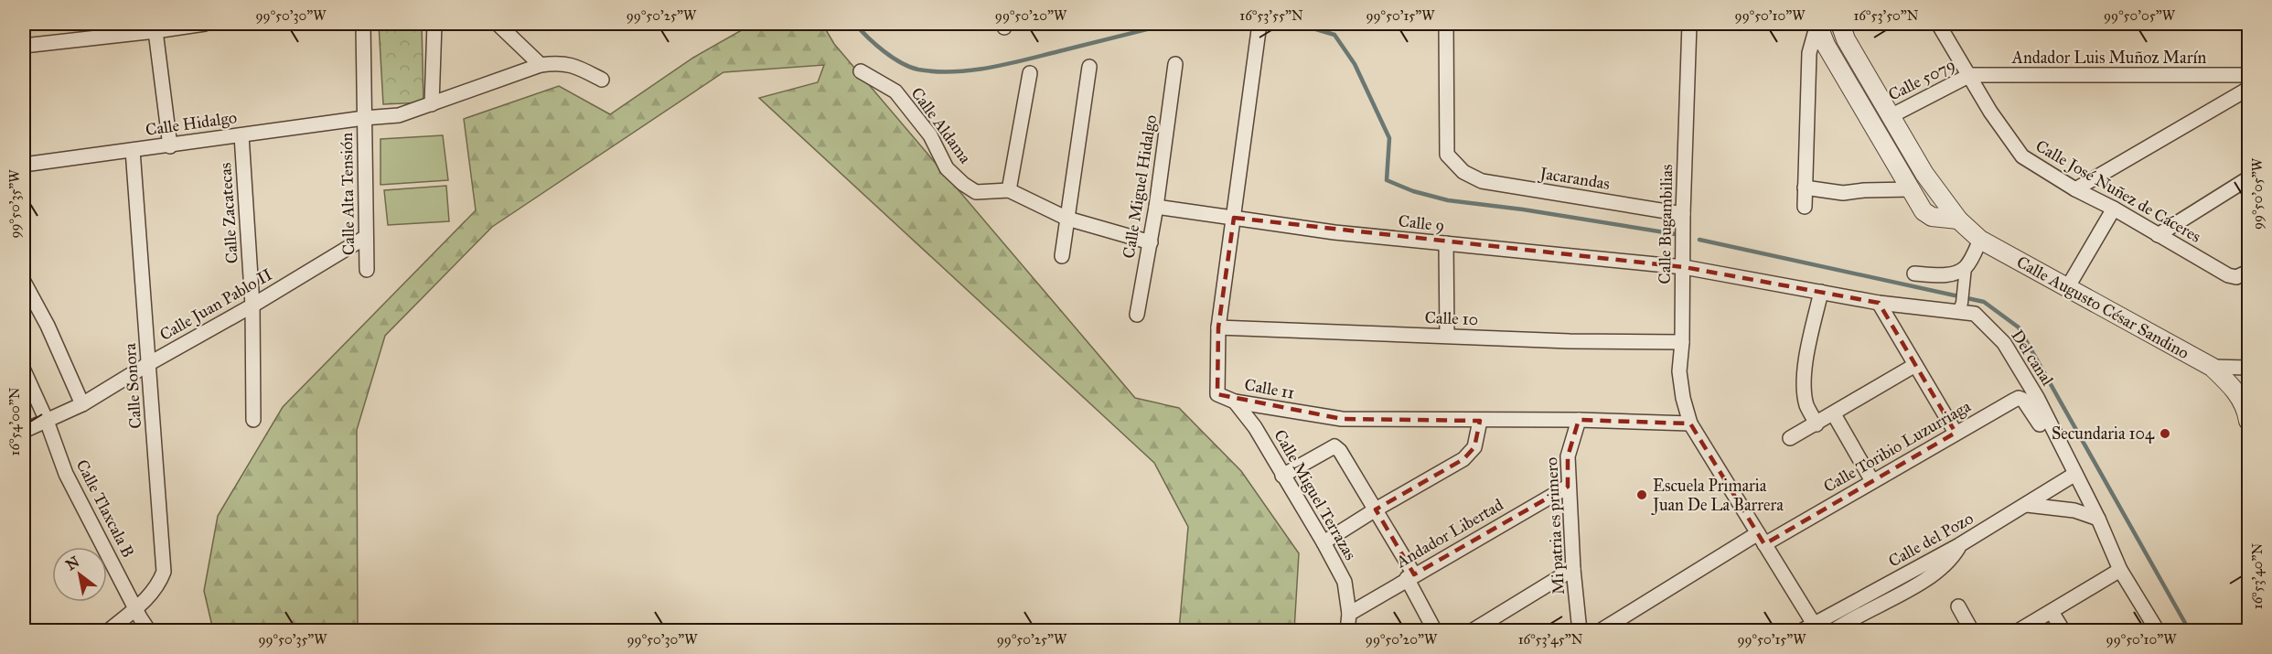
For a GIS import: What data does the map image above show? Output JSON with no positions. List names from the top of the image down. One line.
{"streets":{"street":["Andador Luis Muñoz Marín","Calle 5079","Calle Hidalgo","Calle Aldama","Jacarandas","Calle Miguel Hidalgo","Calle José Nuñez de Cáceres","Calle Alta Tensión","Calle Zacatecas","Calle 9","Calle Bugambilias","Calle Juan Pablo II","Calle Augusto César Sandino","Calle 10","Del canal","Calle Sonora","Calle 11","Calle Toribio Luzurriaga","Calle Miguel Terrazas","Calle Tlaxcala B","Mi patria es primero","Andador Libertad","Calle del Pozo"]},"crossings":[["Andador Luis Muñoz Marín","Calle 5079"],["Andador Luis Muñoz Marín","Calle José Nuñez de Cáceres"],["Calle 5079","Calle José Nuñez de Cáceres"],["Calle 5079","Calle Augusto César Sandino"],["Calle Hidalgo","Calle Alta Tensión"],["Calle Hidalgo","Calle Zacatecas"],["Calle Hidalgo","Calle Sonora"],["Calle Aldama","Calle Miguel Hidalgo"],["Jacarandas","Calle Bugambilias"],["Calle Miguel Hidalgo","Calle 9"],["Calle Alta Tensión","Calle Juan Pablo II"],["Calle Zacatecas","Calle Juan Pablo II"],["Calle 9","Calle Bugambilias"],["Calle 9","Del canal"],["Calle 9","Calle 11"],["Calle Bugambilias","Calle 10"],["Calle Bugambilias","Del canal"],["Calle Bugambilias","Calle 11"],["Calle Bugambilias","Calle Toribio Luzurriaga"],["Calle Bugambilias","Calle del Pozo"],["Calle Juan Pablo II","Calle Sonora"],["Calle Juan Pablo II","Calle Tlaxcala B"],["Calle 10","Calle 11"],["Del canal","Calle del Pozo"],["Calle Sonora","Calle Tlaxcala B"],["Calle 11","Calle Miguel Terrazas"],["Calle 11","Mi patria es primero"],["Calle Miguel Terrazas","Andador Libertad"],["Mi patria es primero","Andador Libertad"]],"places":["Secundaria 104","Escuela Primaria Juan De La Barrera"],"north":"top left","coordinates":["99°50'30\"W","99°50'25\"W","99°50'20\"W","16°53'55\"N","99°50'15\"W","99°50'10\"W","16°53'50\"N","99°50'05\"W","99°50'35\"W","16°54'00\"N","16°53'40\"N","16°53'45\"N"]}
